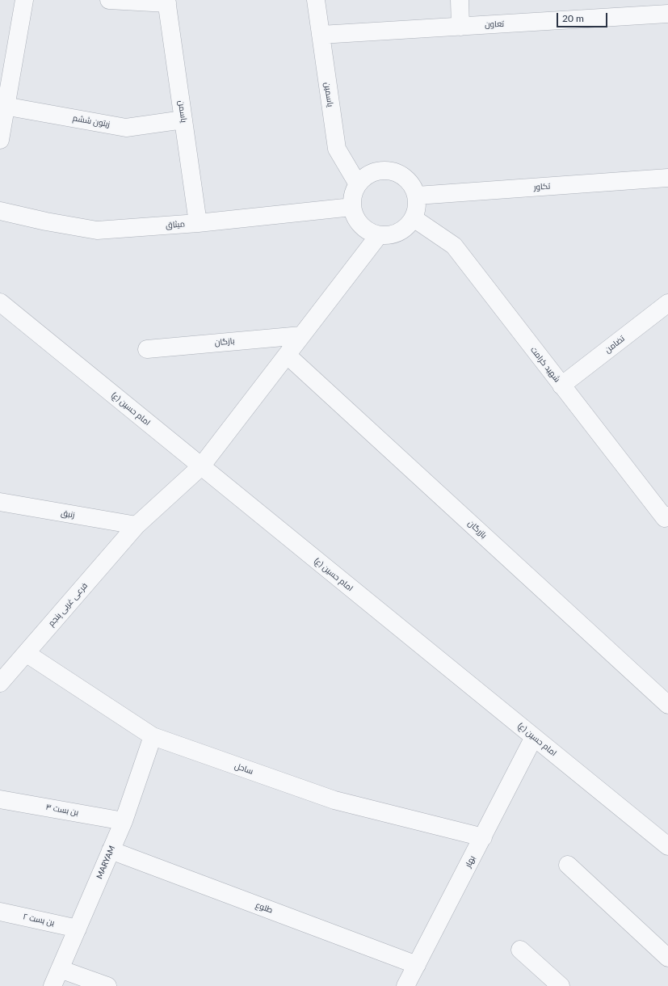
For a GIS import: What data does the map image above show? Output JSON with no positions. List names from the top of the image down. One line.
{"streets":{"street":["تعاون","یاسمین","یاسمن","زیتون ششم","تکاور","میثاق","بازگان","تضامن","شهید کرامت","امام حسین (ع)","زنبق","بازرگان","فرعی غربی پنجم","ساحل","بن بست ۳","بهار","MARYAM","طلوع","بن بست ۲"]},"crossings":[["تعاون","یاسمین"],["یاسمین","تکاور"],["یاسمین","میثاق"],["یاسمین","شهید کرامت"],["یاسمین","فرعی غربی پنجم"],["یاسمن","زیتون ششم"],["یاسمن","میثاق"],["تکاور","میثاق"],["تکاور","شهید کرامت"],["تکاور","فرعی غربی پنجم"],["میثاق","شهید کرامت"],["میثاق","فرعی غربی پنجم"],["بازگان","فرعی غربی پنجم"],["تضامن","شهید کرامت"],["شهید کرامت","فرعی غربی پنجم"],["امام حسین (ع)","فرعی غربی پنجم"],["امام حسین (ع)","بهار"],["زنبق","فرعی غربی پنجم"],["بازرگان","فرعی غربی پنجم"],["فرعی غربی پنجم","ساحل"],["ساحل","بهار"],["ساحل","MARYAM"],["بن بست ۳","MARYAM"],["بهار","طلوع"],["MARYAM","طلوع"],["MARYAM","بن بست ۲"]],"scale_bar":"20 m"}
